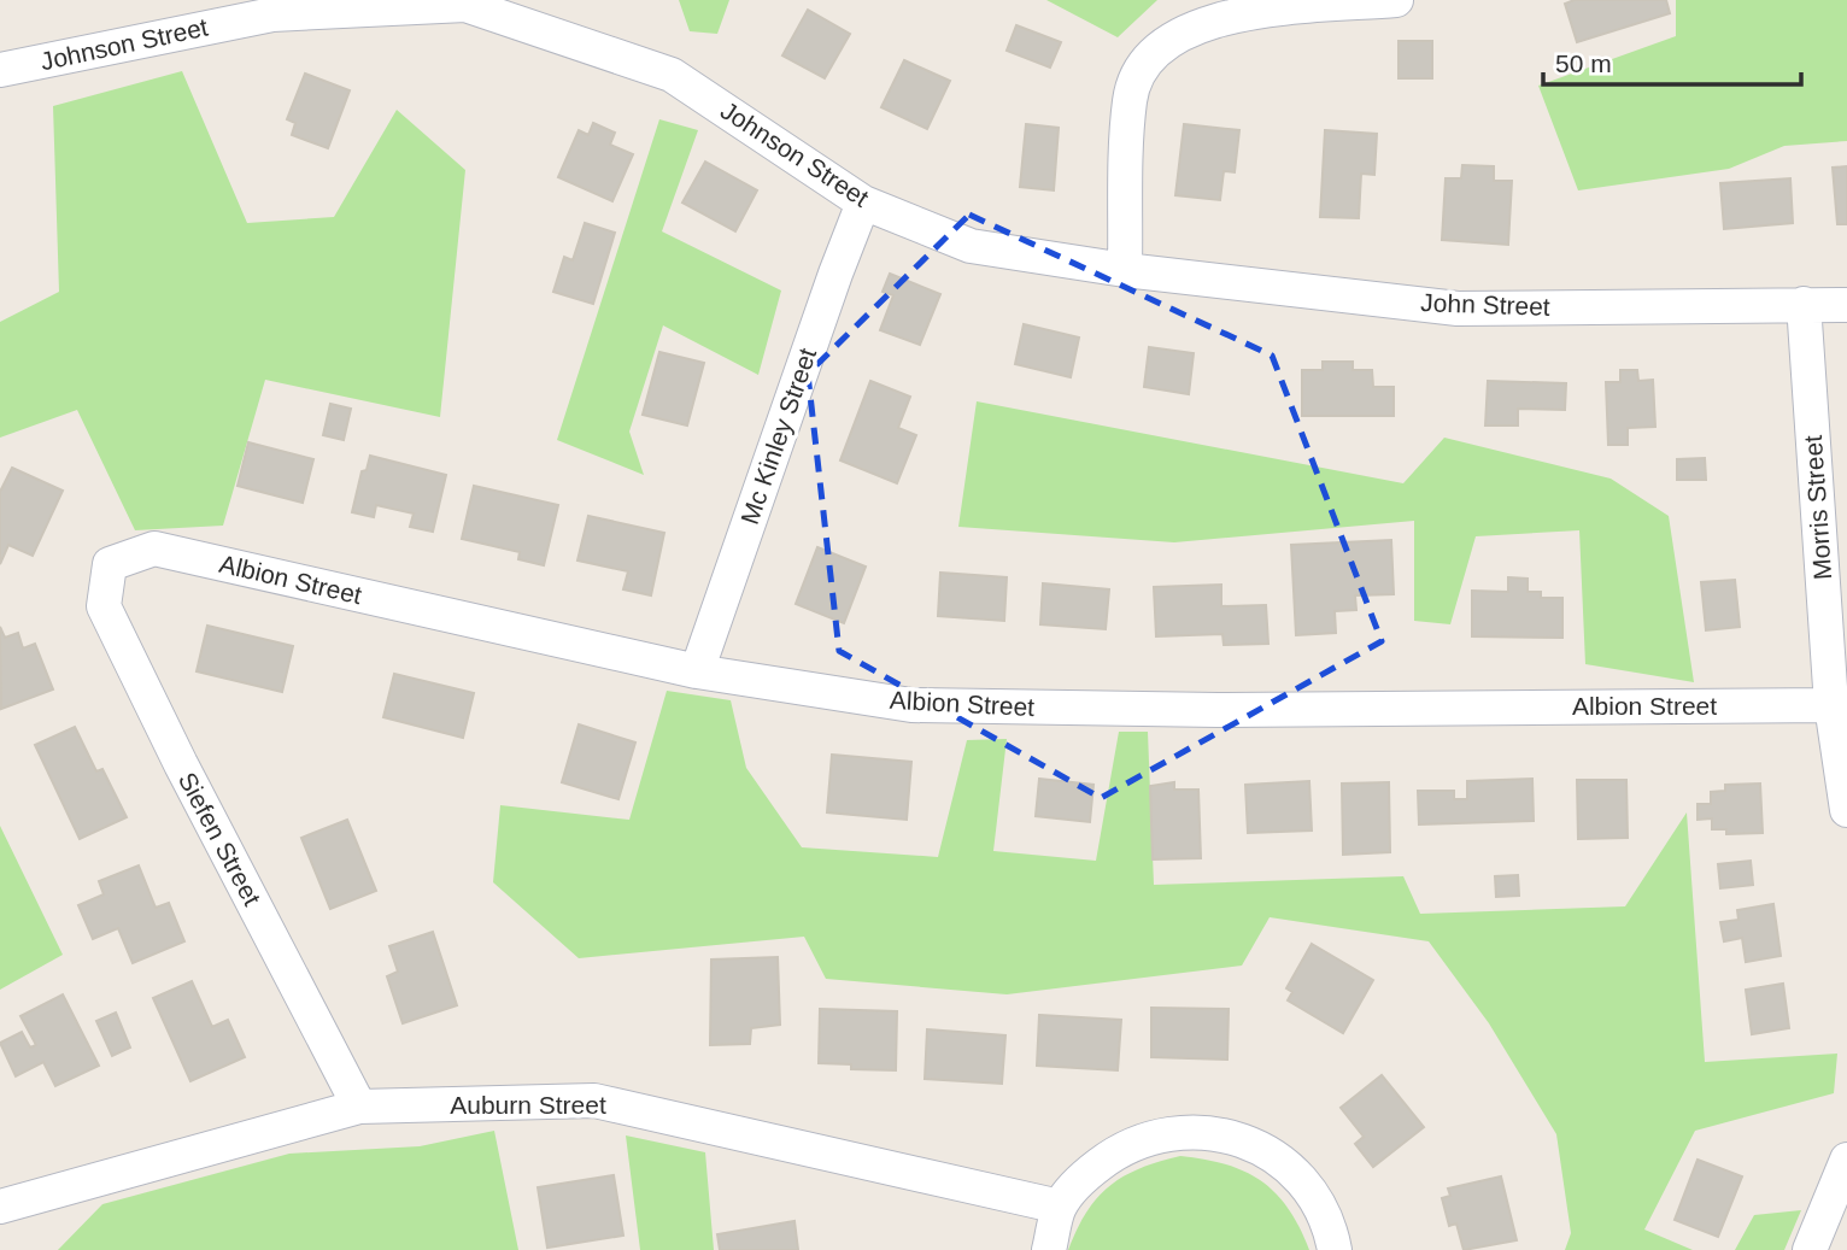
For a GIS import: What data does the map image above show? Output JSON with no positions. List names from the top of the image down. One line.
{"streets":{"street":["Johnson Street","John Street","Mc Kinley Street","Morris Street","Albion Street","Siefen Street","Auburn Street"]},"crossings":[["Johnson Street","John Street"],["Johnson Street","Mc Kinley Street"],["John Street","Morris Street"],["Mc Kinley Street","Albion Street"],["Morris Street","Albion Street"],["Albion Street","Siefen Street"],["Siefen Street","Auburn Street"]],"scale_bar":"50 m"}
